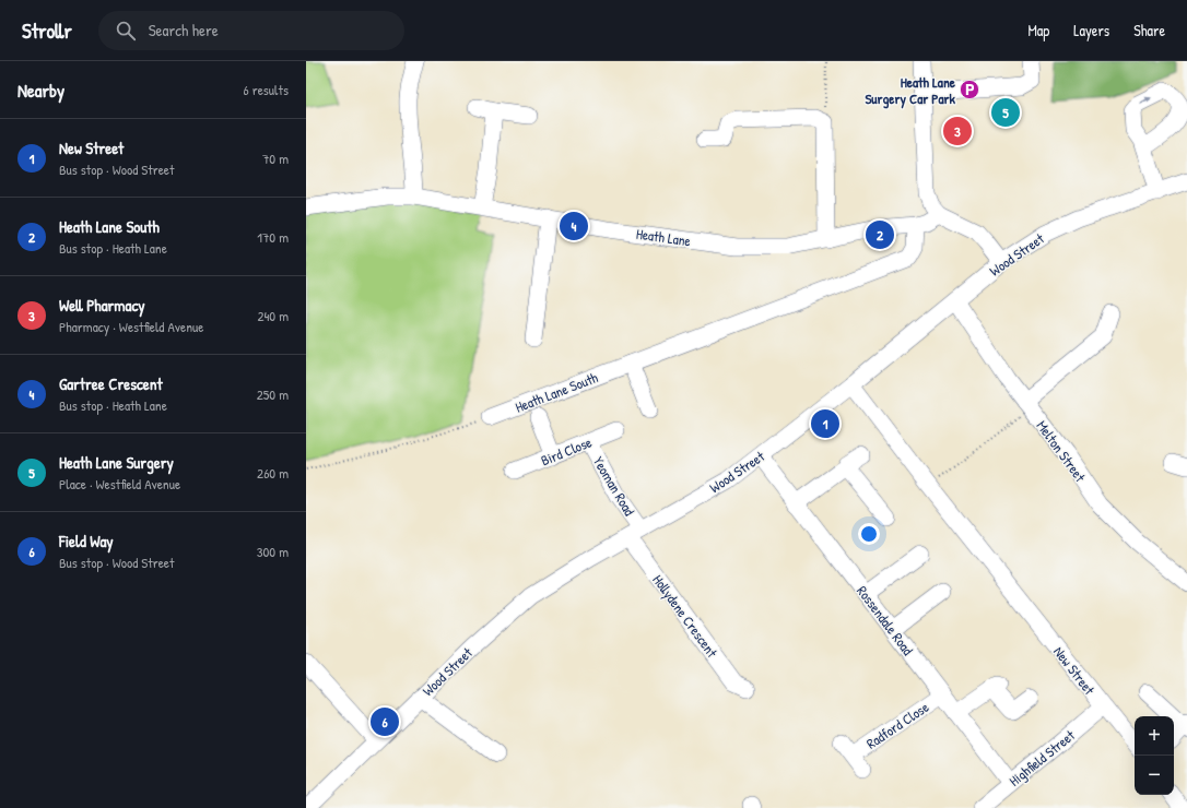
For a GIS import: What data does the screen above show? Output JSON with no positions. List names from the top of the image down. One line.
{"streets":{"street":["Heath Lane","Wood Street","Heath Lane South","Bird Close","Melton Street","Yeoman Road","Hollydene Crescent","Rossendale Road","New Street","Radford Close","Highfield Street"]},"crossings":[["Heath Lane","Heath Lane South"],["Wood Street","Melton Street"],["Wood Street","Yeoman Road"],["Wood Street","Hollydene Crescent"],["Wood Street","Rossendale Road"],["Wood Street","New Street"],["Bird Close","Yeoman Road"],["Yeoman Road","Hollydene Crescent"],["Rossendale Road","Radford Close"],["Rossendale Road","Highfield Street"],["New Street","Highfield Street"]],"places":{"parking":["Heath Lane Surgery Car Park"]},"page":{"header":"Strollr","search":"Search here","nav":["Map","Layers","Share"],"heading":["Nearby","6 results"],"pins":["5","3","4","2","1","6"],"list":[{"mark":"1","name":"New Street","note":"Bus stop · Wood Street","value":"70 m"},{"mark":"2","name":"Heath Lane South","note":"Bus stop · Heath Lane","value":"170 m"},{"mark":"3","name":"Well Pharmacy","note":"Pharmacy · Westfield Avenue","value":"240 m"},{"mark":"4","name":"Gartree Crescent","note":"Bus stop · Heath Lane","value":"250 m"},{"mark":"5","name":"Heath Lane Surgery","note":"Place · Westfield Avenue","value":"260 m"},{"mark":"6","name":"Field Way","note":"Bus stop · Wood Street","value":"300 m"}],"map_buttons":["+","−"]}}
